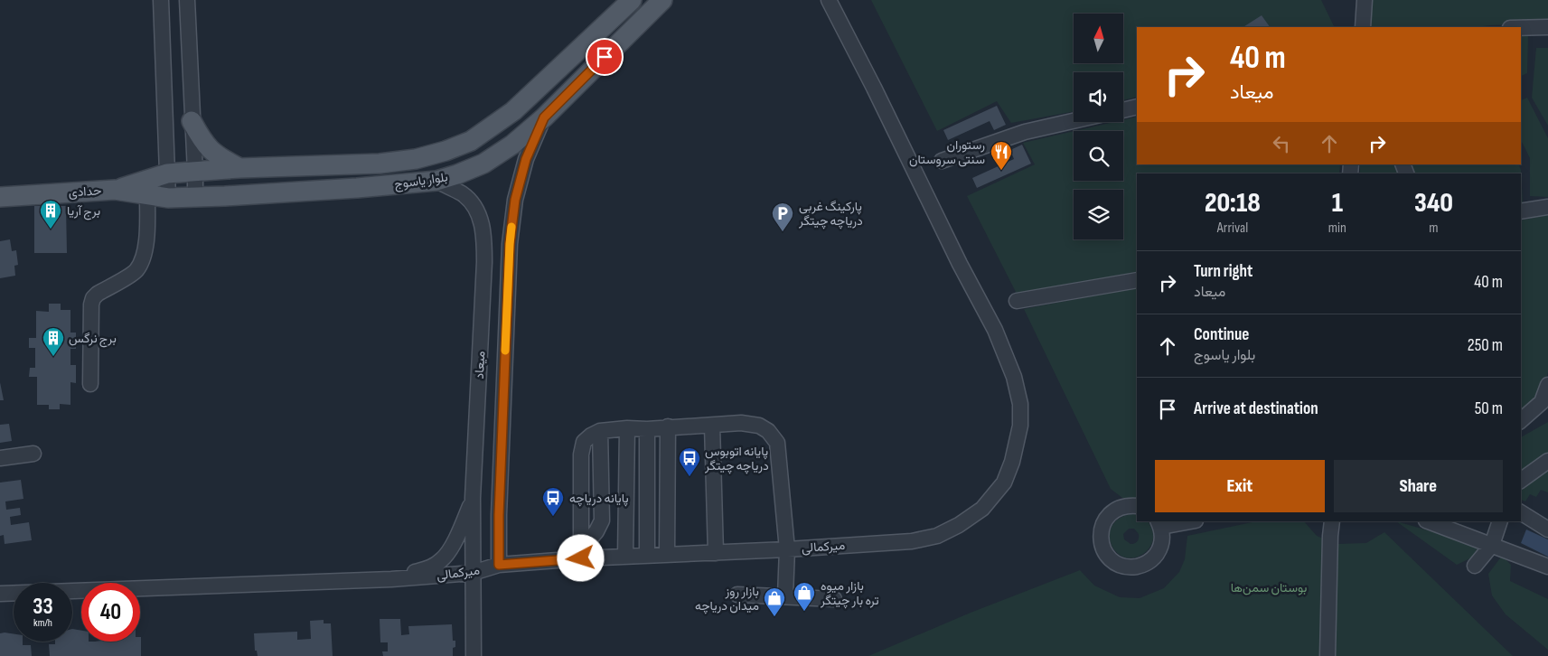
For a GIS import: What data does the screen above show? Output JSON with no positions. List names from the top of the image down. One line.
{"streets":{"main road":["بلوار یاسوج","حدادی"],"street":["میعاد","میرکمالی"]},"crossings":[["بلوار یاسوج","حدادی"],["بلوار یاسوج","میعاد"],["میعاد","میرکمالی"]],"parks":["بوستان سمن‌ها"],"places":{"restaurant":["رستوران سنتی سروستان"],"building":["برج آریا","برج نرگس"],"parking":["پارکینگ غربی دریاچه چیتگر"],"bus stop":["پایانه اتوبوس دریاچه چیتگر","پایانه دریاچه"],"shop":["بازار میوه تره بار چیتگر","بازار روز میدان دریاچه"]},"north":"top","page":{"turn":["40 m","میعاد"],"eta":["20:18","Arrival","1","min","340","m"],"list":[{"name":"Turn right","note":"میعاد","value":"40 m"},{"name":"Continue","note":"بلوار یاسوج","value":"250 m"},{"name":"Arrive at destination","value":"50 m"}],"buttons":["Exit","Share"],"speed":"33 km/h","limit":"40"}}
